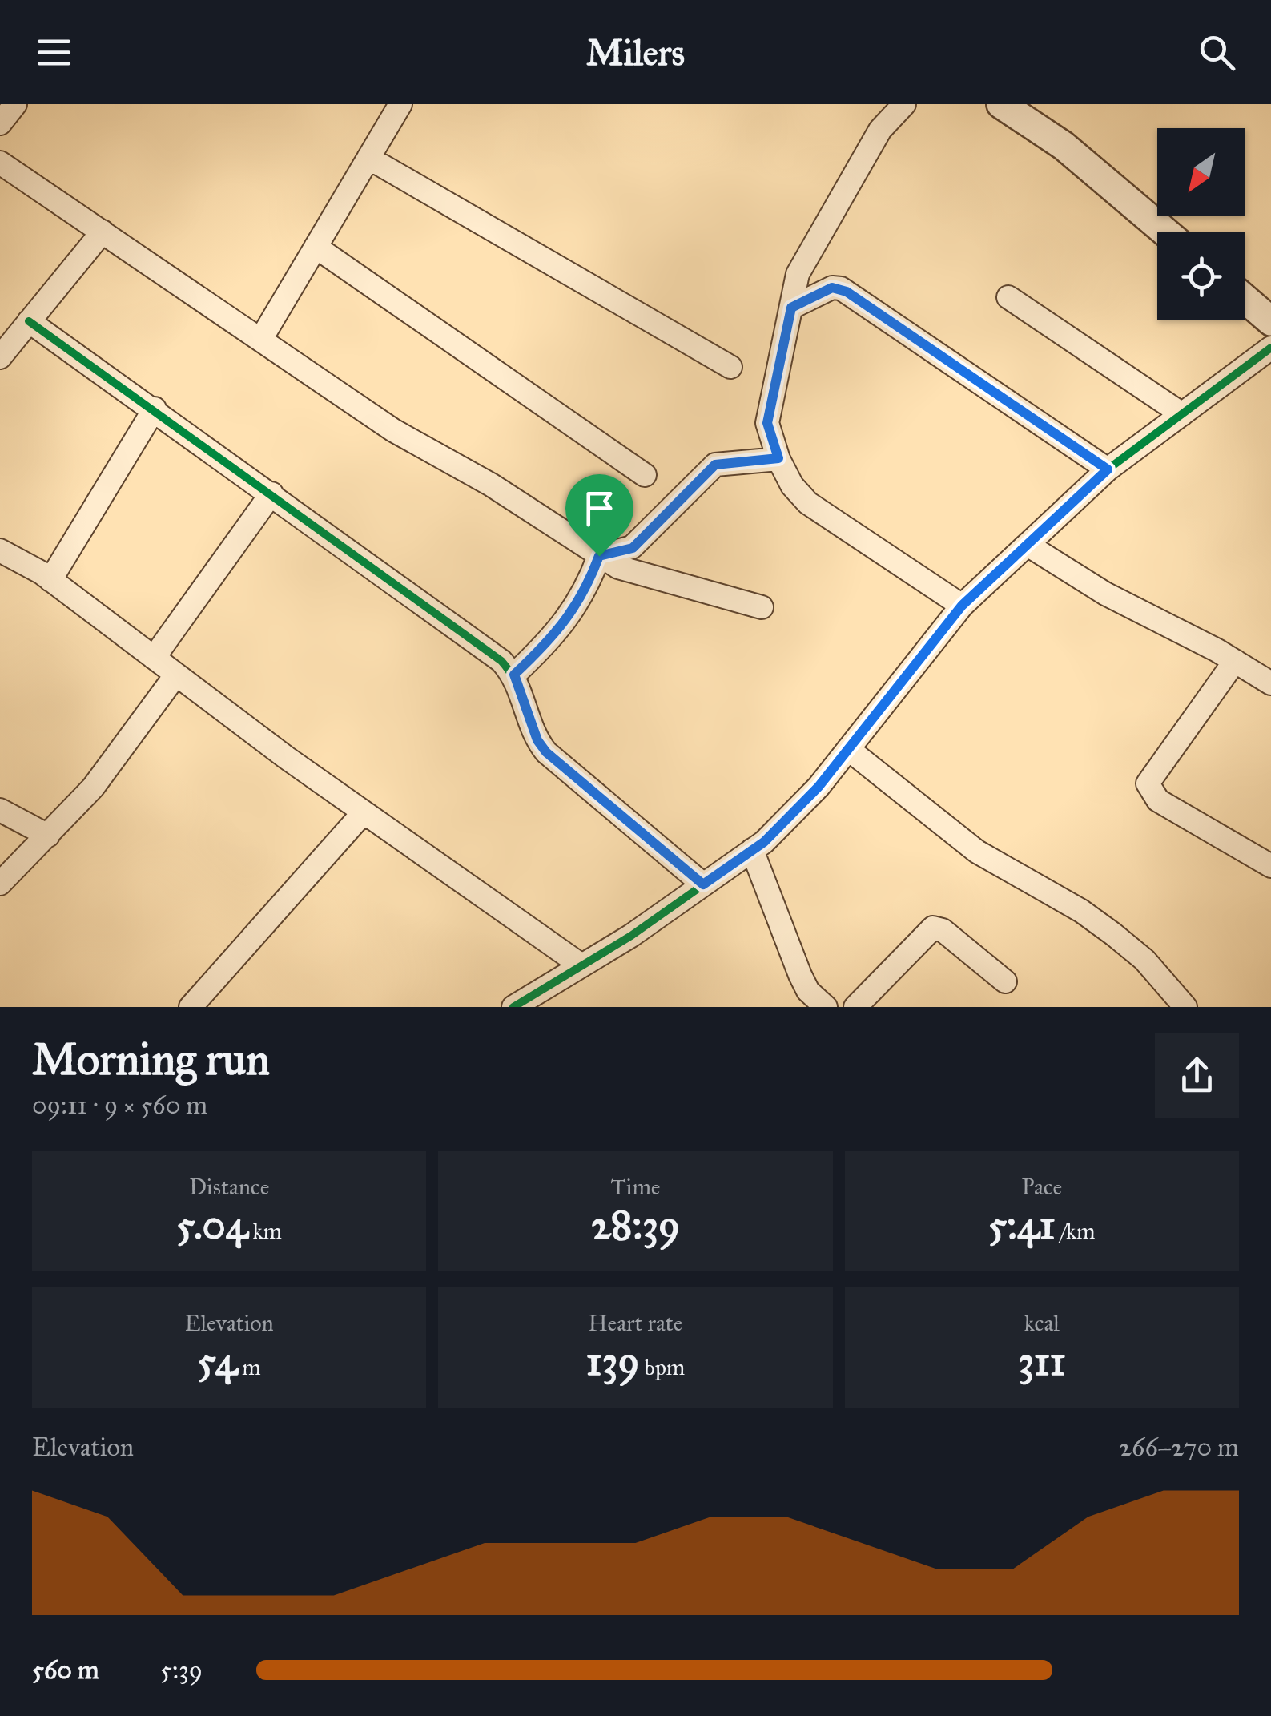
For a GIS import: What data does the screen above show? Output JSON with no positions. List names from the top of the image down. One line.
{"north":"bottom left","page":{"header":"Milers","heading":["Morning run","09:11 · 9 × 560 m"],"stats":[["Distance","5.04 km"],["Time","28:39"],["Pace","5:41 /km"],["Elevation","54 m"],["Heart rate","139 bpm"],["kcal","311"]],"chart":["Elevation","266–270 m"],"list":[{"name":"560 m","note":"5:39"}]}}
